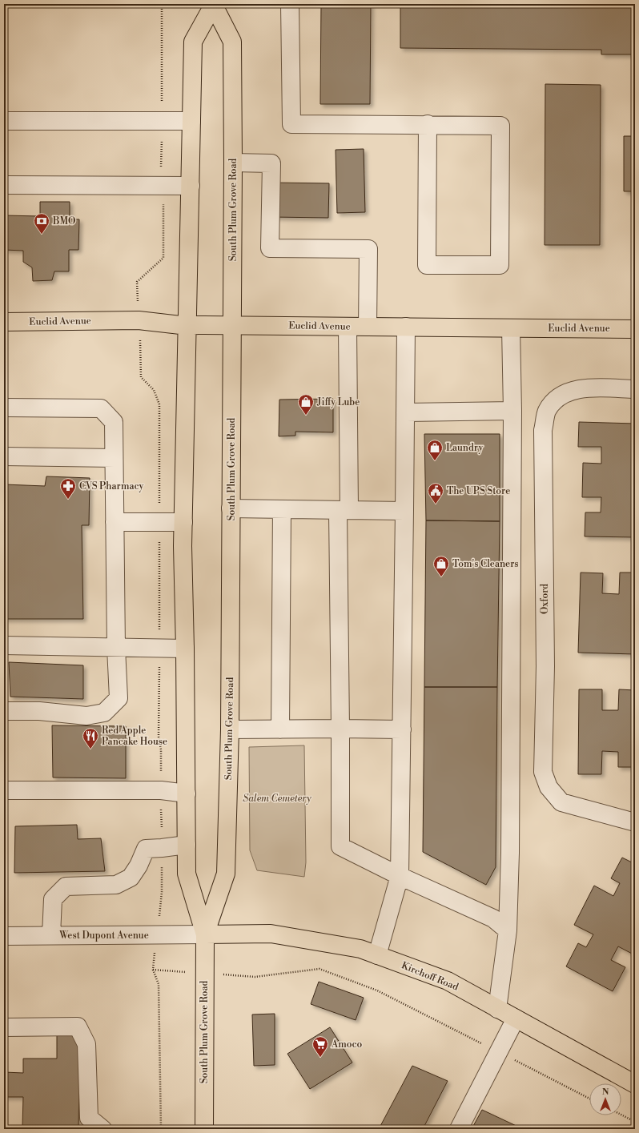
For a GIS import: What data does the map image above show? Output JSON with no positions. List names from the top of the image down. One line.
{"streets":{"main road":["South Plum Grove Road","Euclid Avenue","Kirchoff Road"],"street":["Oxford","West Dupont Avenue"]},"crossings":[["South Plum Grove Road","Euclid Avenue"],["South Plum Grove Road","West Dupont Avenue"],["South Plum Grove Road","Kirchoff Road"],["West Dupont Avenue","Kirchoff Road"]],"parks":["Salem Cemetery"],"places":{"bank":["BMO"],"shop":["Jiffy Lube","Laundry","Tom's Cleaners"],"pharmacy":["CVS Pharmacy"],"public building":["The UPS Store"],"restaurant":["Red Apple Pancake House"],"supermarket":["Amoco"]},"north":"top"}
